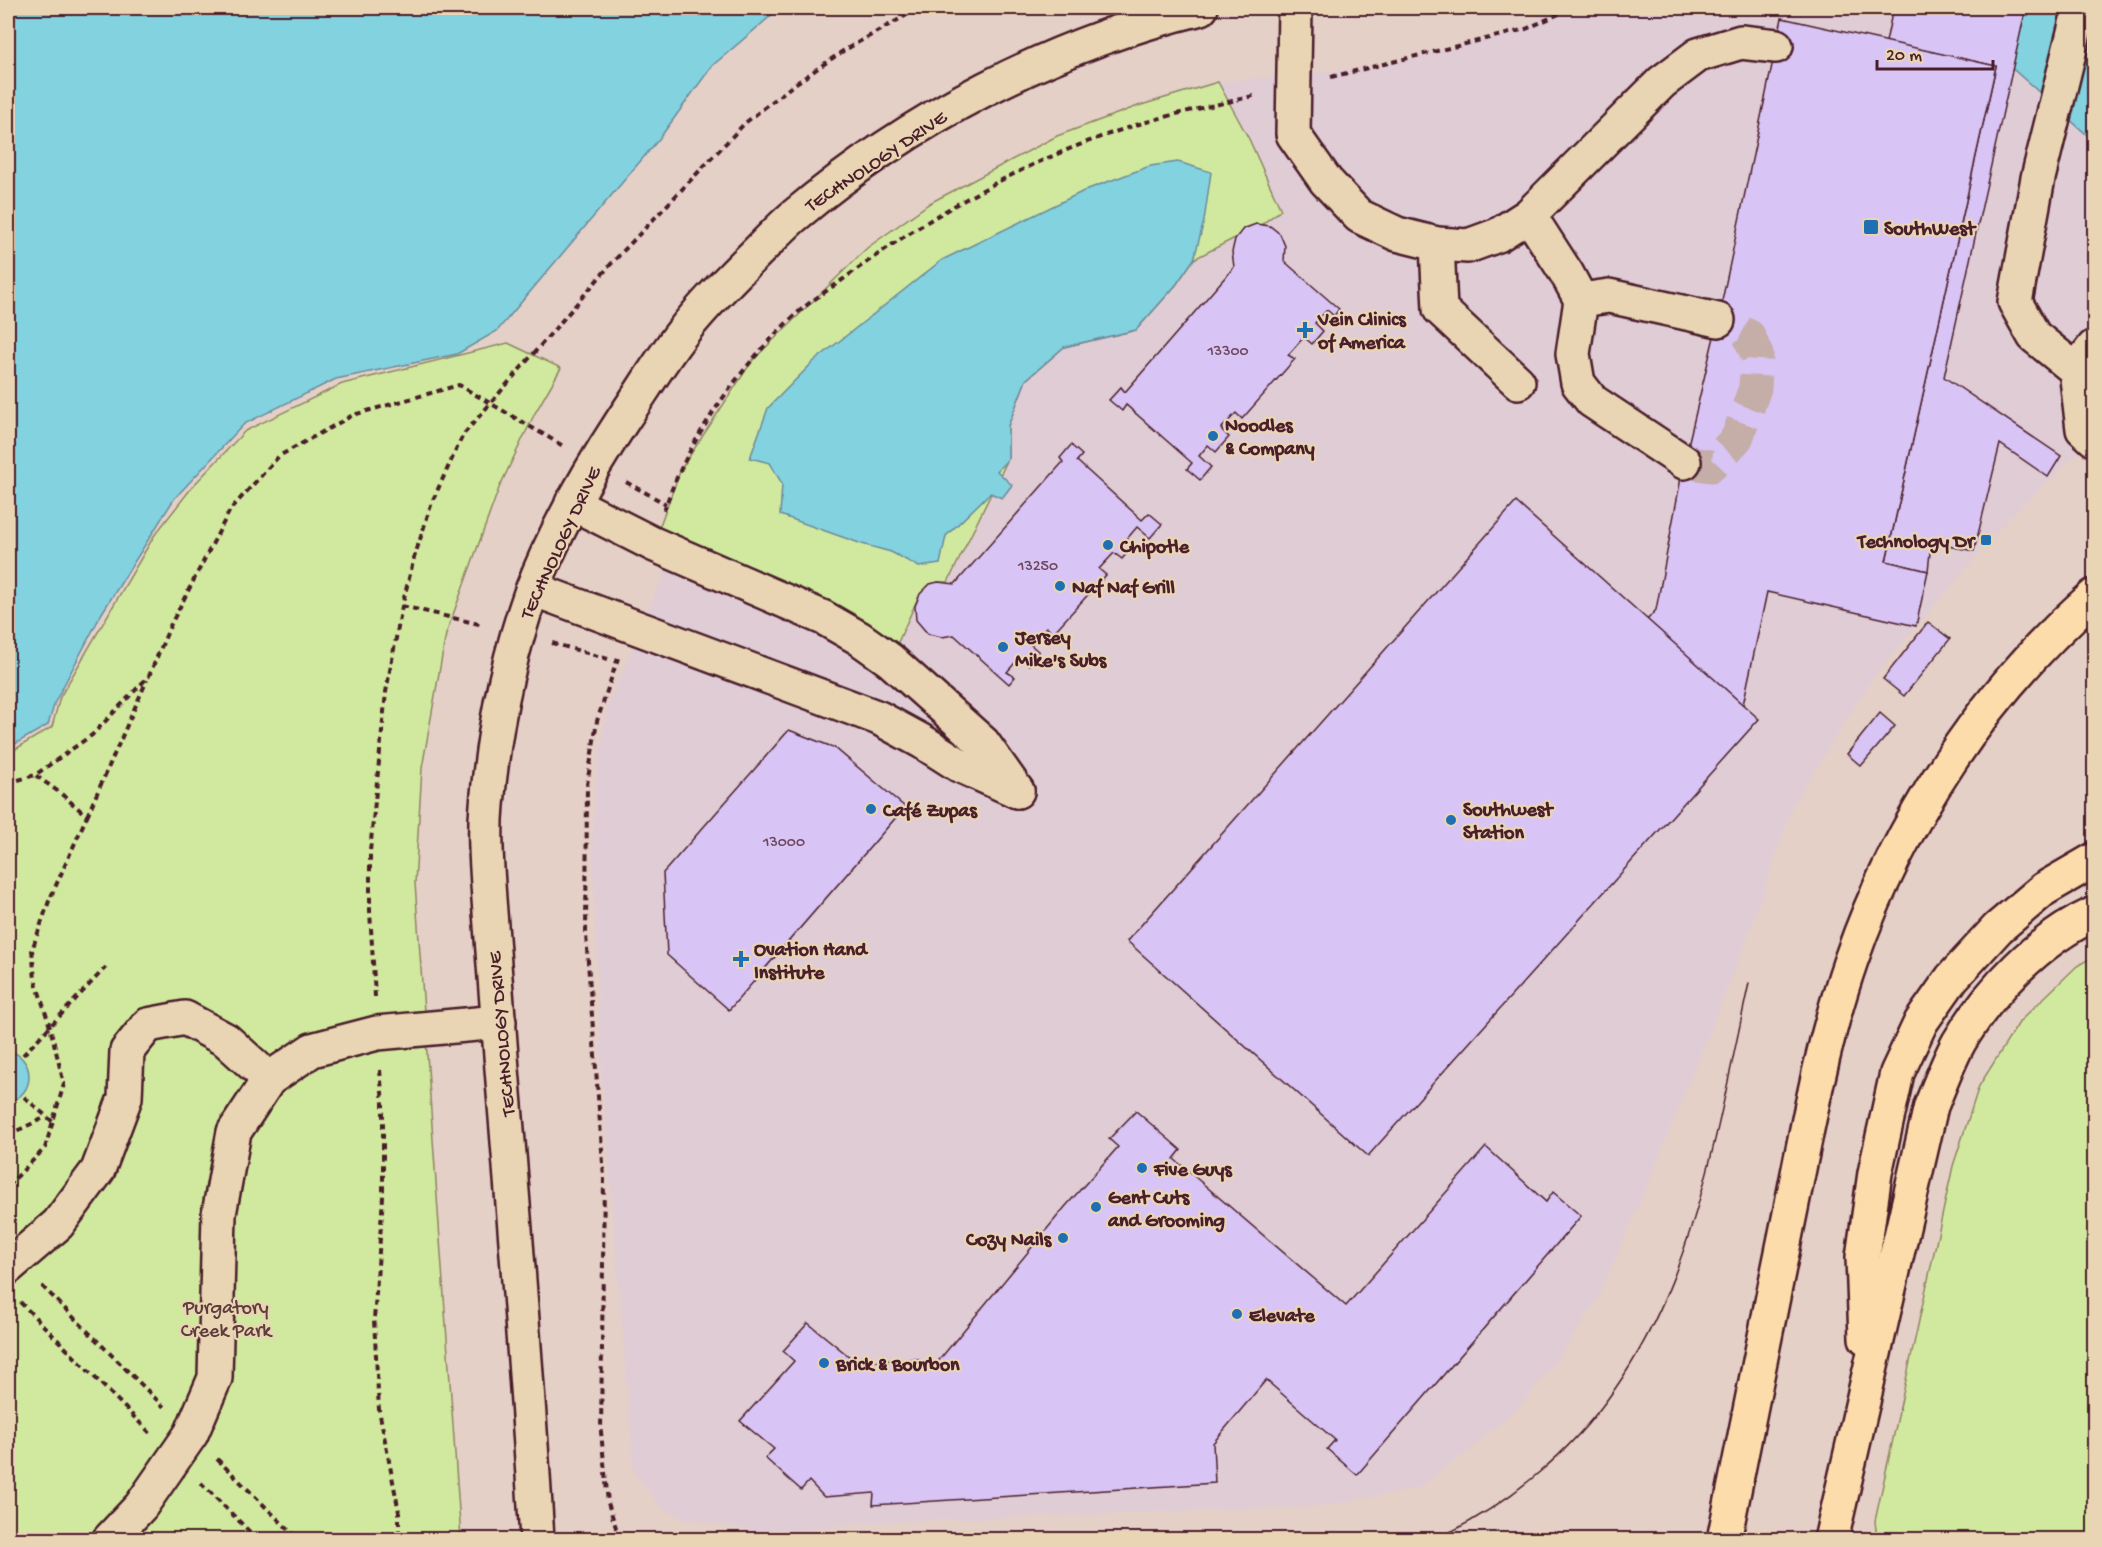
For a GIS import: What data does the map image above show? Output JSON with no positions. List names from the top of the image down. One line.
{"streets":{"street":["TECHNOLOGY DRIVE"]},"parks":["Purgatory Creek Park"],"places":{"transit":["SouthWest","Technology Dr"],"health":["Vein Clinics of America","Ovation Hand Institute"],"other":["Noodles & Company","Chipotle","Naf Naf Grill","Jersey Mike's Subs","Café Zupas","Southwest Station","Five Guys","Gent Cuts and Grooming","Cozy Nails","Elevate","Brick & Bourbon"]},"house_numbers":["13300","13250","13000"],"scale_bar":"20 m"}
